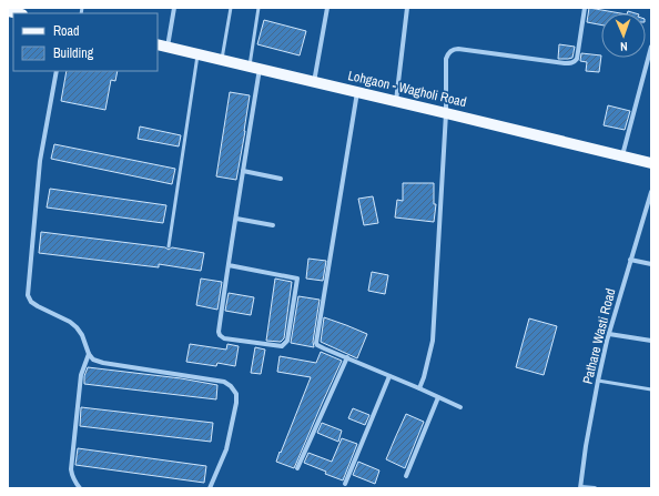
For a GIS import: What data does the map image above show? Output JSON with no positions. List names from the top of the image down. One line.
{"streets":{"main road":["Lohgaon - Wagholi Road"],"street":["Pathare Wasti Road"]},"legend":["Road","Building"],"north":"bottom"}
